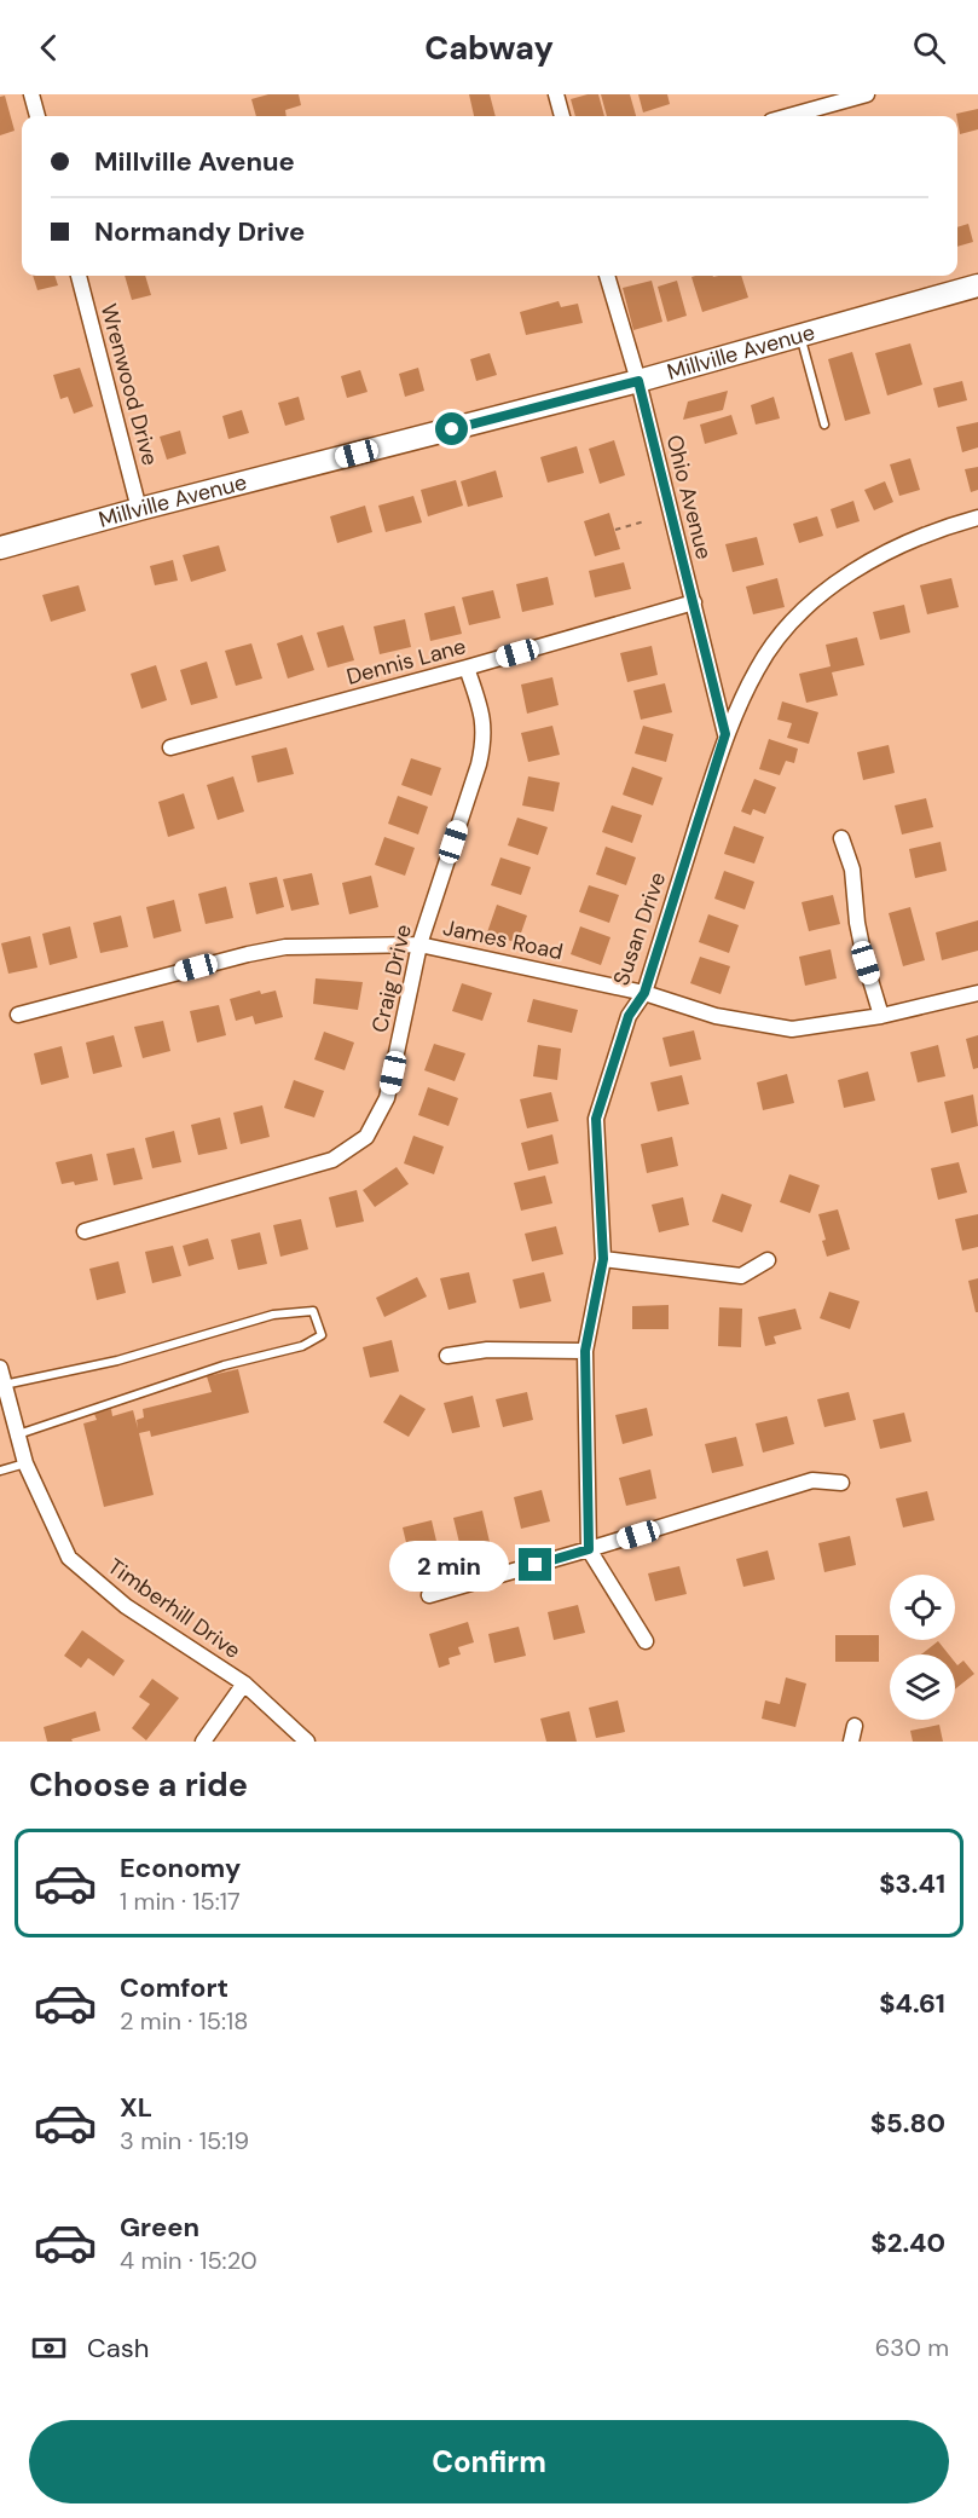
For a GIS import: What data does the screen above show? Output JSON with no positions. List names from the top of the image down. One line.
{"streets":{"main road":["Millville Avenue"],"street":["Wrenwood Drive","Ohio Avenue","Dennis Lane","Susan Drive","James Road","Craig Drive","Timberhill Drive"]},"crossings":[["Millville Avenue","Wrenwood Drive"],["Millville Avenue","Ohio Avenue"],["Ohio Avenue","Dennis Lane"],["Ohio Avenue","Susan Drive"],["Dennis Lane","Craig Drive"],["Susan Drive","James Road"],["James Road","Craig Drive"]],"page":{"header":"Cabway","banner":["Millville Avenue","Normandy Drive"],"bubble":"2 min","heading":"Choose a ride","list":[{"name":"Economy","note":"1 min · 15:17","value":"$3.41"},{"name":"Comfort","note":"2 min · 15:18","value":"$4.61"},{"name":"XL","note":"3 min · 15:19","value":"$5.80"},{"name":"Green","note":"4 min · 15:20","value":"$2.40"}],"pay":["Cash","630 m"],"buttons":"Confirm"}}
